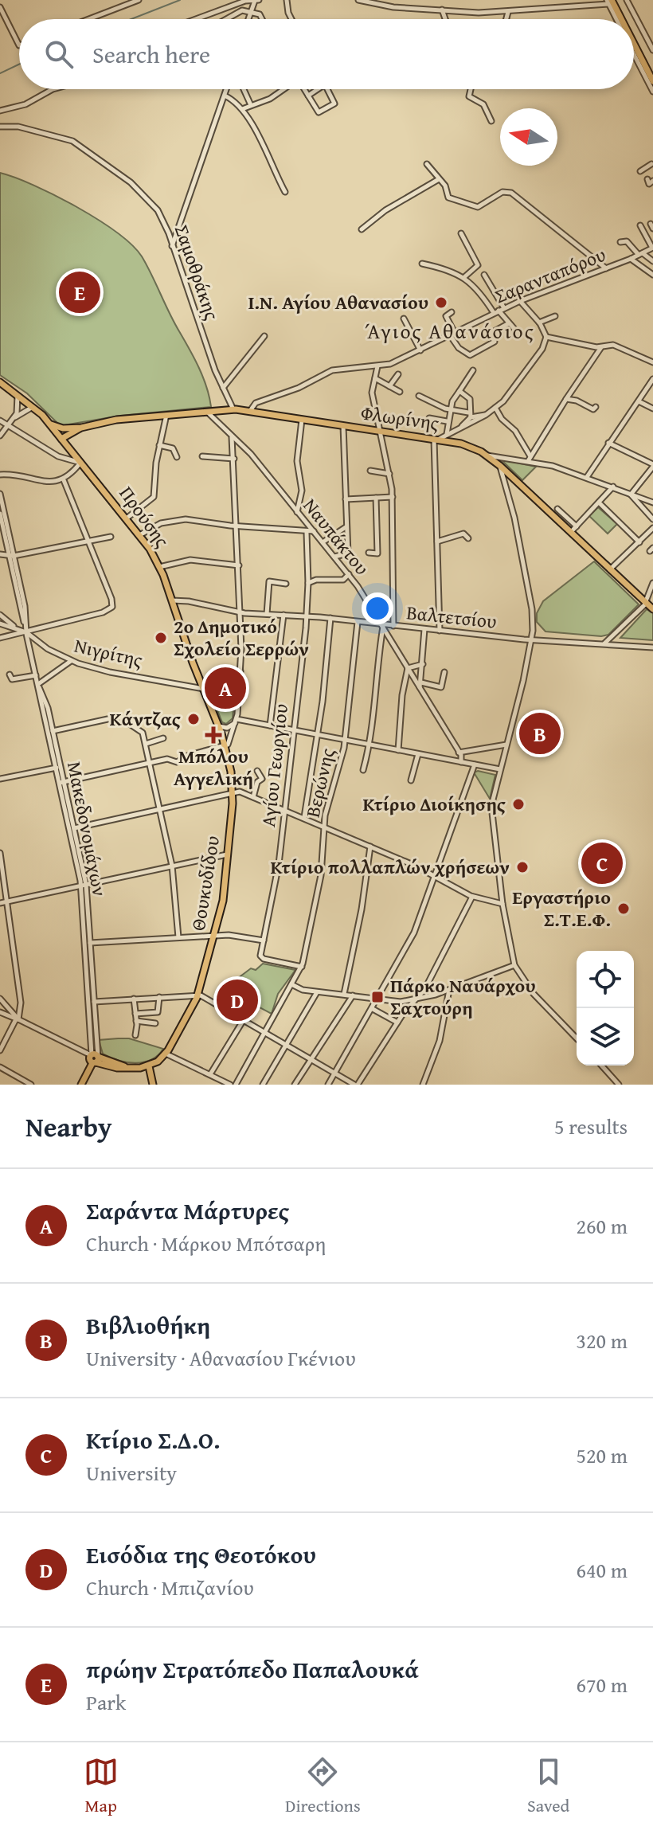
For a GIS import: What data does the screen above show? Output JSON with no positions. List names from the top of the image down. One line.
{"streets":{"main road":["Φλωρίνης","Προύσης","Θουκυδίδου"],"street":["Σαμοθράκης","Σαρανταπόρου","Ναυπάκτου","Βαλτετσίου","Νιγρίτης","Αγίου Γεωργίου","Βερώνης","Μακεδονομάχων"]},"crossings":[["Σαμοθράκης","Φλωρίνης"],["Σαρανταπόρου","Φλωρίνης"],["Φλωρίνης","Προύσης"],["Φλωρίνης","Ναυπάκτου"],["Προύσης","Βαλτετσίου"],["Προύσης","Νιγρίτης"],["Προύσης","Θουκυδίδου"],["Ναυπάκτου","Βαλτετσίου"],["Βαλτετσίου","Αγίου Γεωργίου"],["Βαλτετσίου","Βερώνης"],["Νιγρίτης","Μακεδονομάχων"]],"districts":["Άγιος Αθανάσιος"],"places":{"other":["Ι.Ν. Αγίου Αθανασίου","2ο Δημοτικό Σχολείο Σερρών","Κάντζας","Κτίριο Διοίκησης","Κτίριο πολλαπλών χρήσεων","Εργαστήριο Σ.Τ.Ε.Φ."],"health":["Μπόλου Αγγελική"],"transit":["Πάρκο Ναυάρχου Σαχτούρη"]},"north":"left","page":{"search":"Search here","pins":["E","A","B","C","D"],"heading":["Nearby","5 results"],"list":[{"mark":"A","name":"Σαράντα Μάρτυρες","note":"Church · Μάρκου Μπότσαρη","value":"260 m"},{"mark":"B","name":"Βιβλιοθήκη","note":"University · Αθανασίου Γκένιου","value":"320 m"},{"mark":"C","name":"Κτίριο Σ.Δ.Ο.","note":"University","value":"520 m"},{"mark":"D","name":"Εισόδια της Θεοτόκου","note":"Church · Μπιζανίου","value":"640 m"},{"mark":"E","name":"πρώην Στρατόπεδο Παπαλουκά","note":"Park","value":"670 m"}],"nav":["Map","Directions","Saved"]}}
